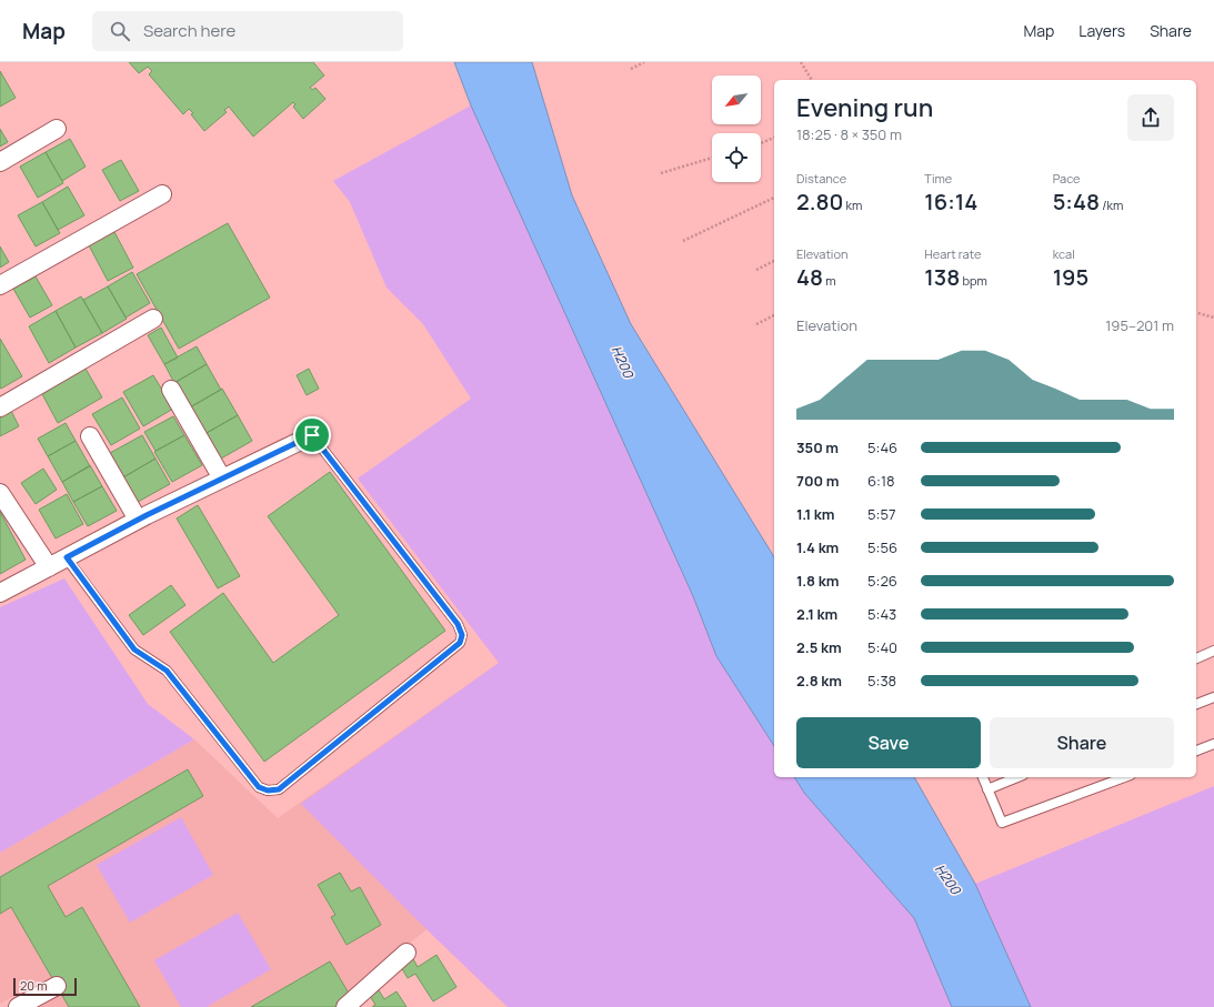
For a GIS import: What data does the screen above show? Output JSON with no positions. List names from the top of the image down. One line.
{"water":["H200"],"scale_bar":"20 m","north":"bottom left","page":{"header":"Map","search":"Search here","nav":["Map","Layers","Share"],"heading":["Evening run","18:25 · 8 × 350 m"],"stats":[["Distance","2.80 km"],["Time","16:14"],["Pace","5:48 /km"],["Elevation","48 m"],["Heart rate","138 bpm"],["kcal","195"]],"chart":["Elevation","195–201 m"],"list":[{"name":"350 m","note":"5:46"},{"name":"700 m","note":"6:18"},{"name":"1.1 km","note":"5:57"},{"name":"1.4 km","note":"5:56"},{"name":"1.8 km","note":"5:26"},{"name":"2.1 km","note":"5:43"},{"name":"2.5 km","note":"5:40"},{"name":"2.8 km","note":"5:38"}],"buttons":["Save","Share"],"scale":"20 m"}}
